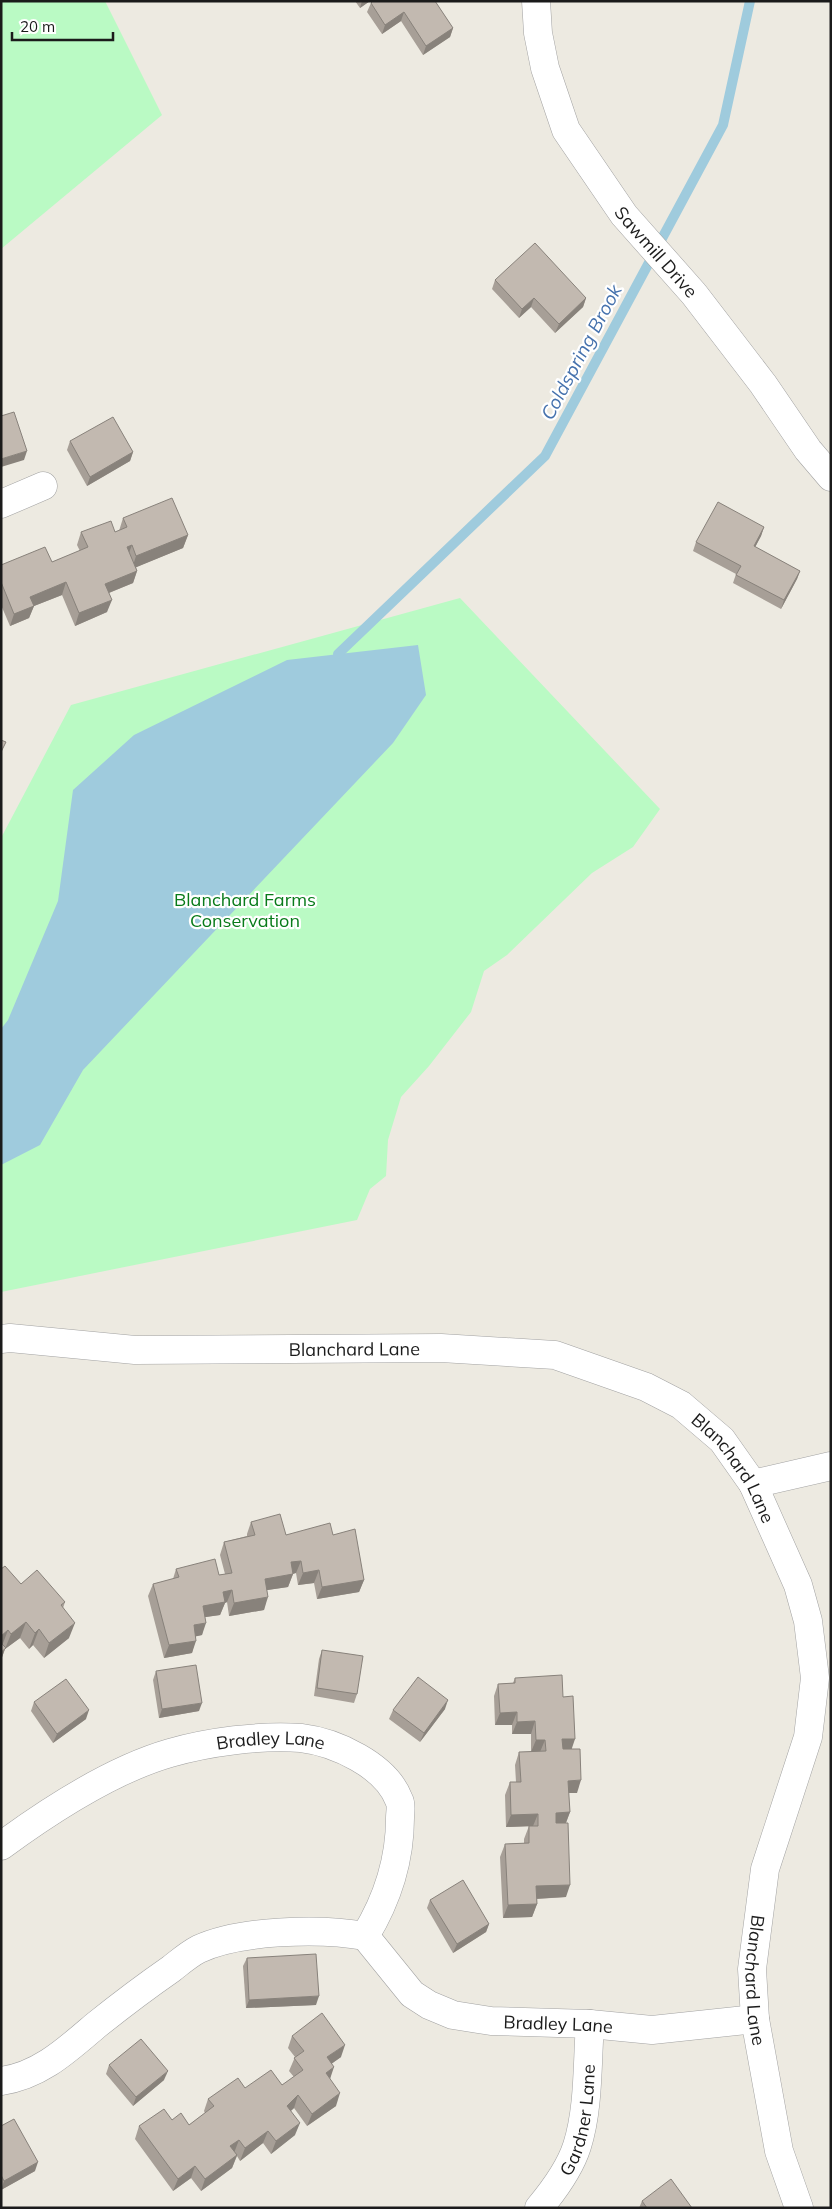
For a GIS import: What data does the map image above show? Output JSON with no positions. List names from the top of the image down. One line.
{"streets":{"street":["Sawmill Drive","Blanchard Lane","Bradley Lane","Gardner Lane"]},"crossings":[["Blanchard Lane","Bradley Lane"],["Bradley Lane","Gardner Lane"]],"water":["Coldspring Brook"],"parks":["Blanchard Farms Conservation"],"scale_bar":"20 m"}
